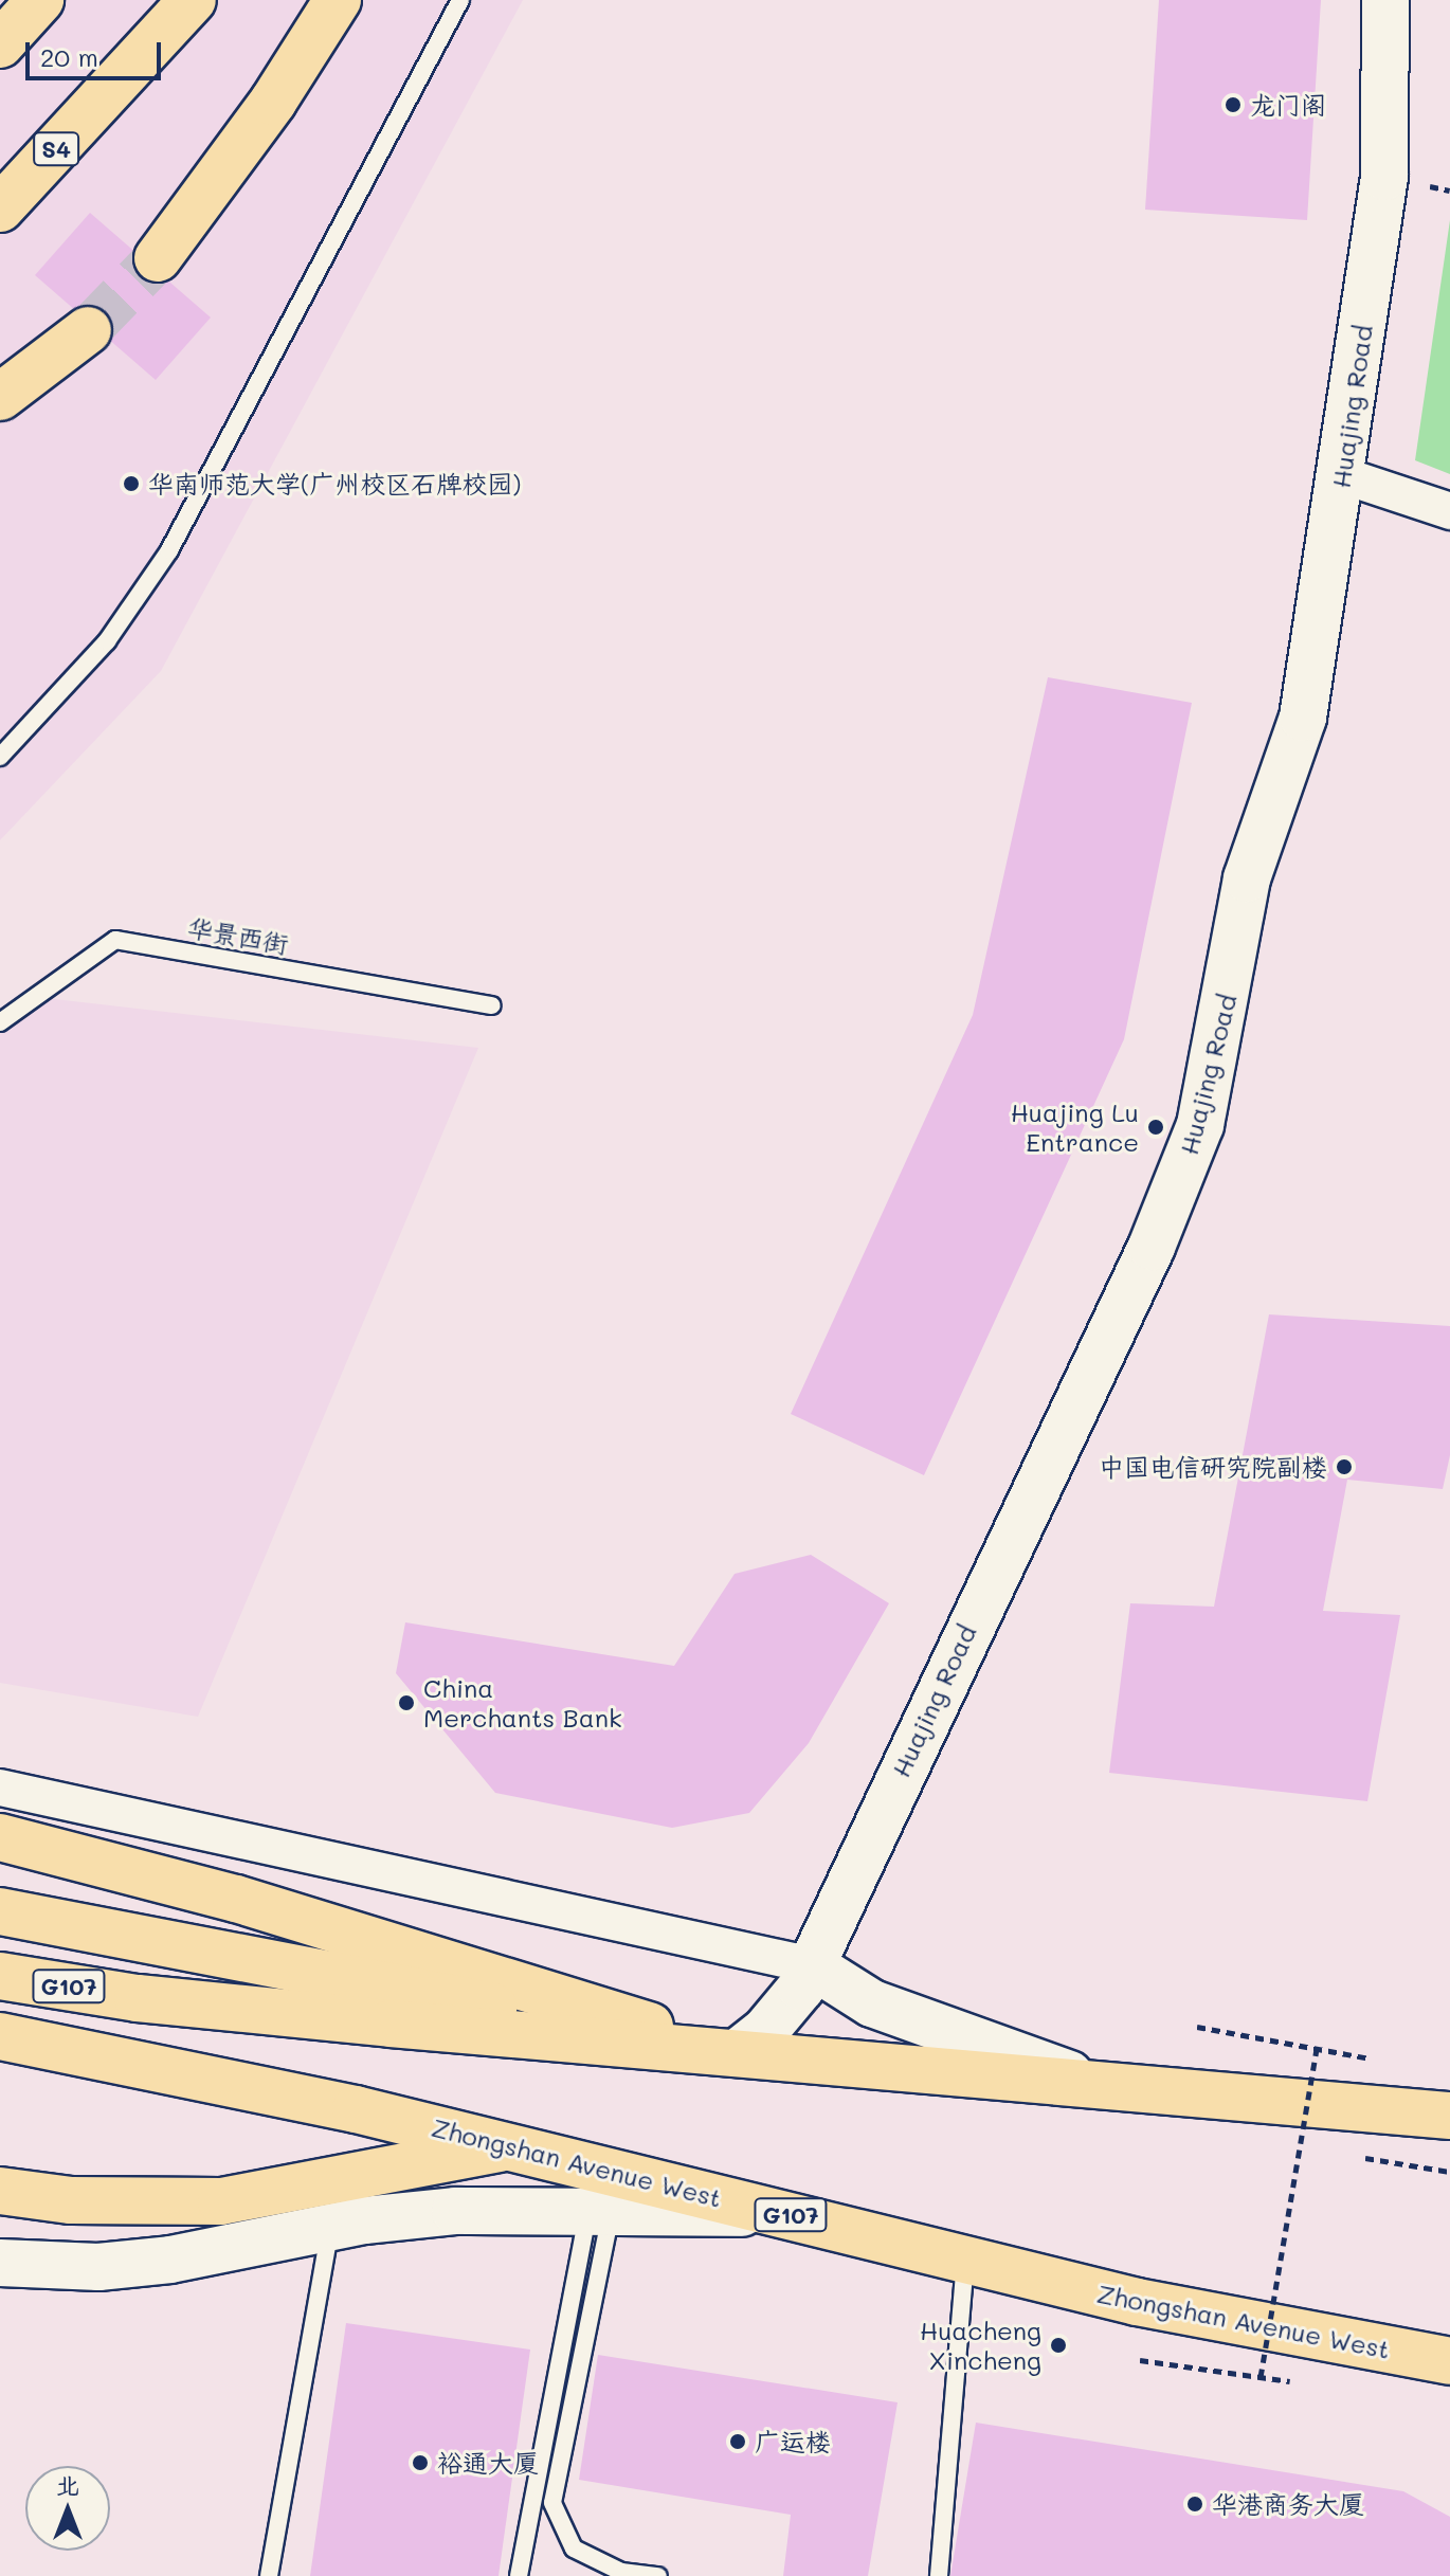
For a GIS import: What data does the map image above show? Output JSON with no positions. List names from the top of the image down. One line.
{"streets":{"highway":["S4","G107","Zhongshan Avenue West"],"street":["Huajing Road"],"lane":["华景西街"]},"crossings":[["Huajing Road","G107"]],"places":["龙门阁","华南师范大学(广州校区石牌校园)","Huajing Lu Entrance","中国电信研究院副楼","China Merchants Bank","Huacheng Xincheng","广运楼","裕通大厦","华港商务大厦"],"scale_bar":"20 m","north":"top"}
